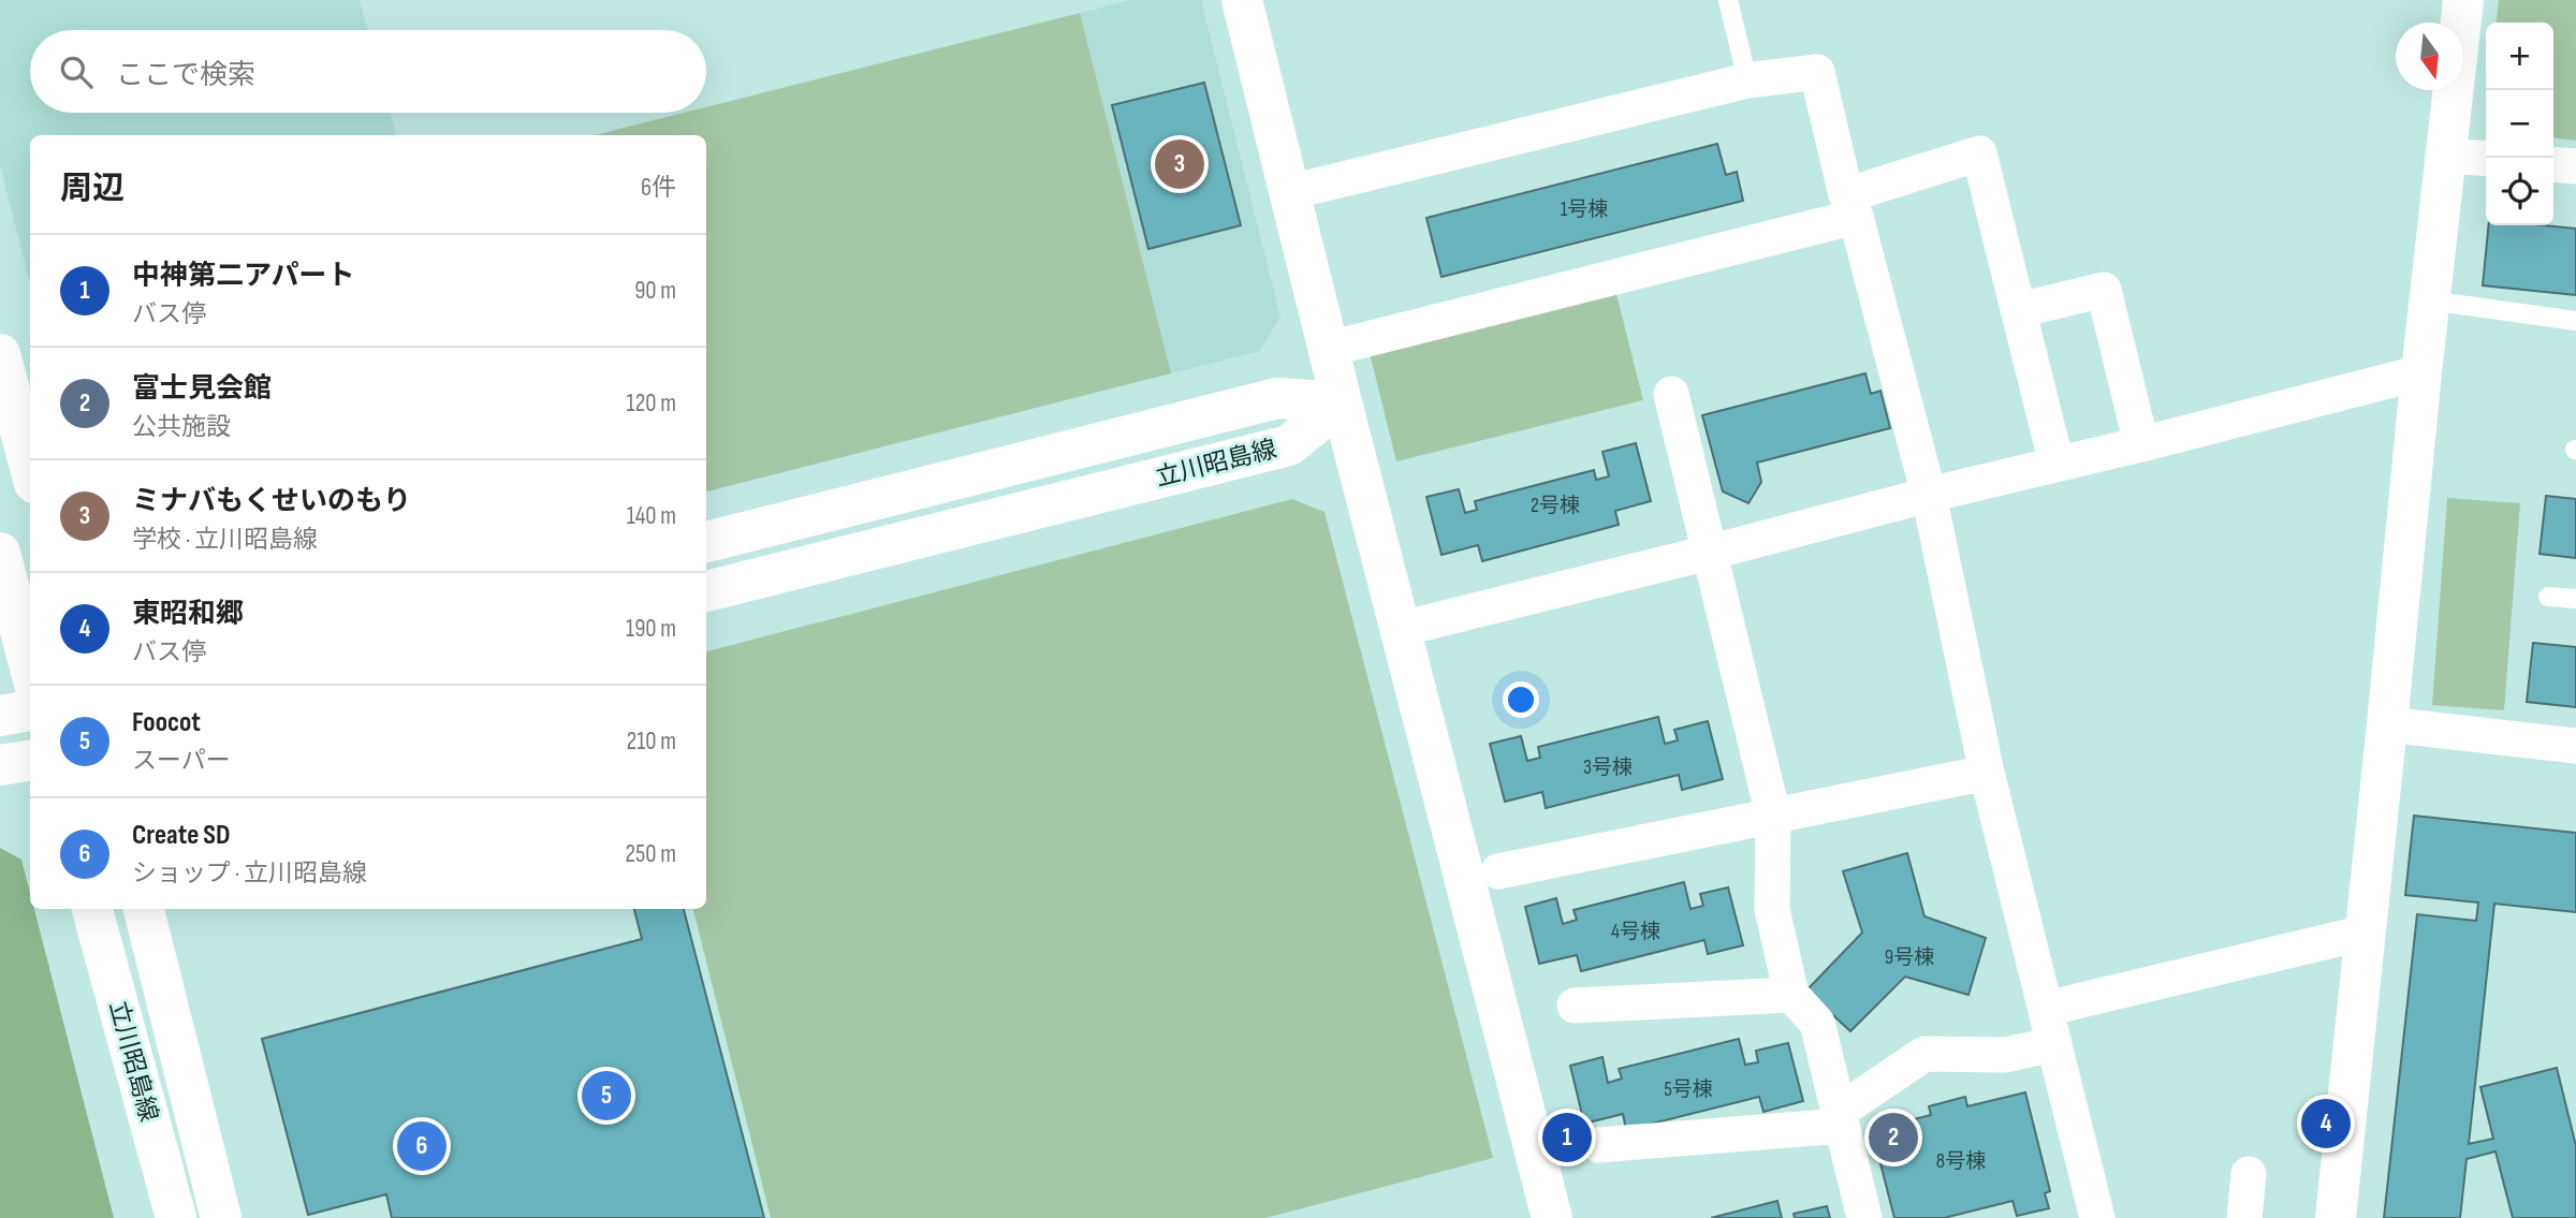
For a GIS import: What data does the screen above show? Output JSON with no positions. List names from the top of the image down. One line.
{"streets":{"street":["立川昭島線"]},"house_numbers":["1号棟","2号棟","3号棟","4号棟","9号棟","5号棟","8号棟"],"north":"bottom","page":{"map_buttons":["+","−"],"search":"ここで検索","pins":["3","5","4","1","2","6"],"heading":["周辺","6件"],"list":[{"mark":"1","name":"中神第二アパート","note":"バス停","value":"90 m"},{"mark":"2","name":"富士見会館","note":"公共施設","value":"120 m"},{"mark":"3","name":"ミナバもくせいのもり","note":"学校 · 立川昭島線","value":"140 m"},{"mark":"4","name":"東昭和郷","note":"バス停","value":"190 m"},{"mark":"5","name":"Foocot","note":"スーパー","value":"210 m"},{"mark":"6","name":"Create SD","note":"ショップ · 立川昭島線","value":"250 m"}]}}
